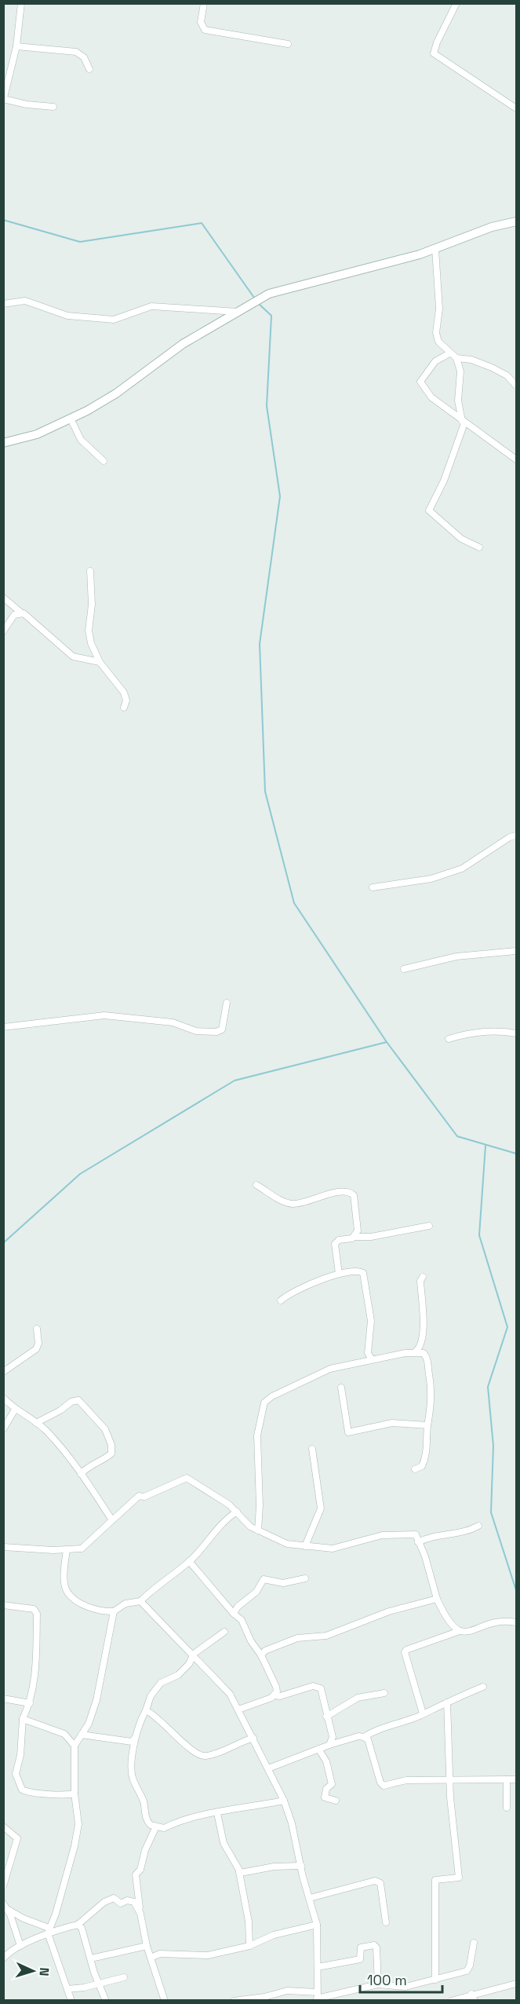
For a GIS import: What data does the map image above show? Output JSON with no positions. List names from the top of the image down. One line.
{"scale_bar":"100 m","north":"right"}
